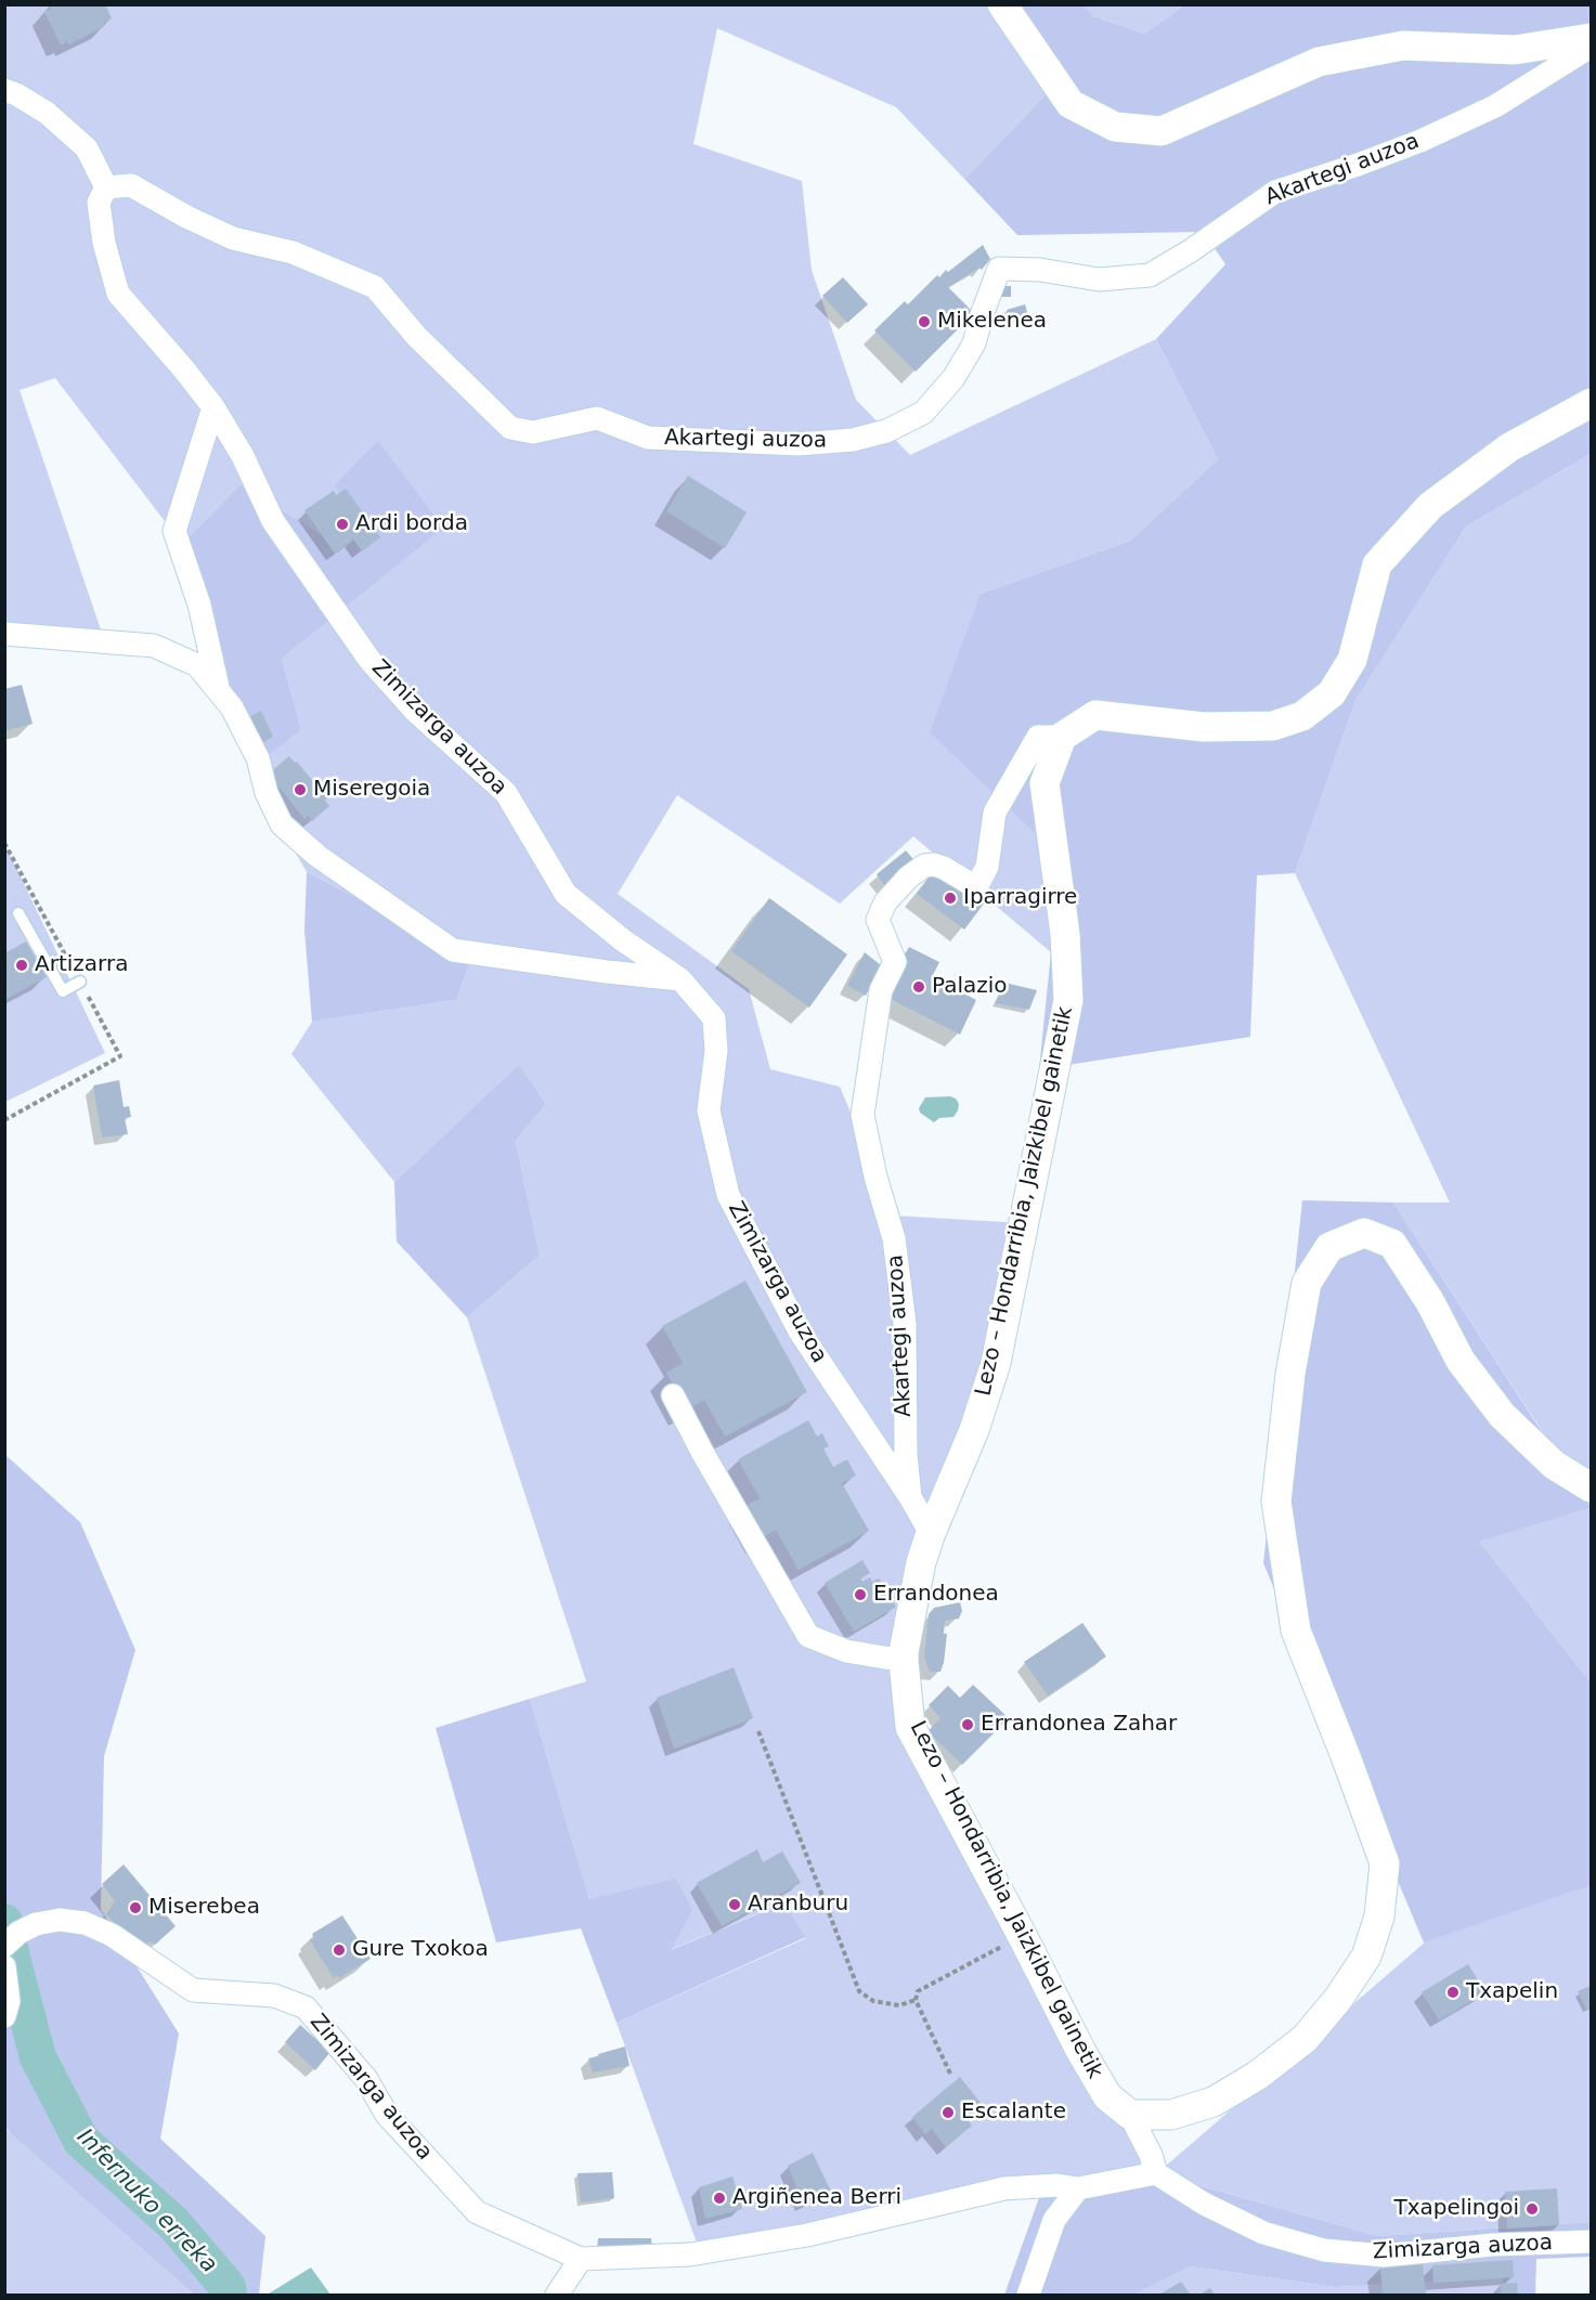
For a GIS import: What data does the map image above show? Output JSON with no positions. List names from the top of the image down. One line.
{"streets":{"street":["Akartegi auzoa","Zimizarga auzoa","Lezo – Hondarribia, Jaizkibel gainetik"]},"crossings":[["Akartegi auzoa","Zimizarga auzoa"],["Akartegi auzoa","Lezo – Hondarribia, Jaizkibel gainetik"]],"water":["Infernuko erreka"],"places":["Mikelenea","Ardi borda","Miseregoia","Iparragirre","Artizarra","Palazio","Errandonea","Errandonea Zahar","Aranburu","Miserebea","Gure Txokoa","Txapelin","Escalante","Argiñenea Berri","Txapelingoi"]}
